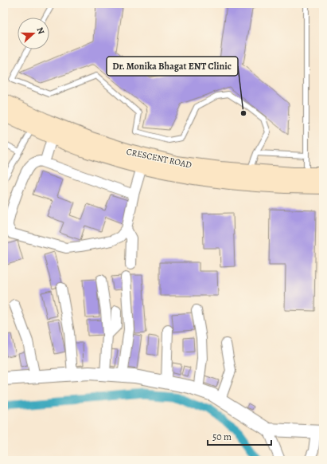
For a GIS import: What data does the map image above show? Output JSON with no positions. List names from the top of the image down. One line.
{"streets":{"main road":["CRESCENT ROAD"]},"places":["Dr. Monika Bhagat ENT Clinic"],"scale_bar":"50 m","north":"right"}
